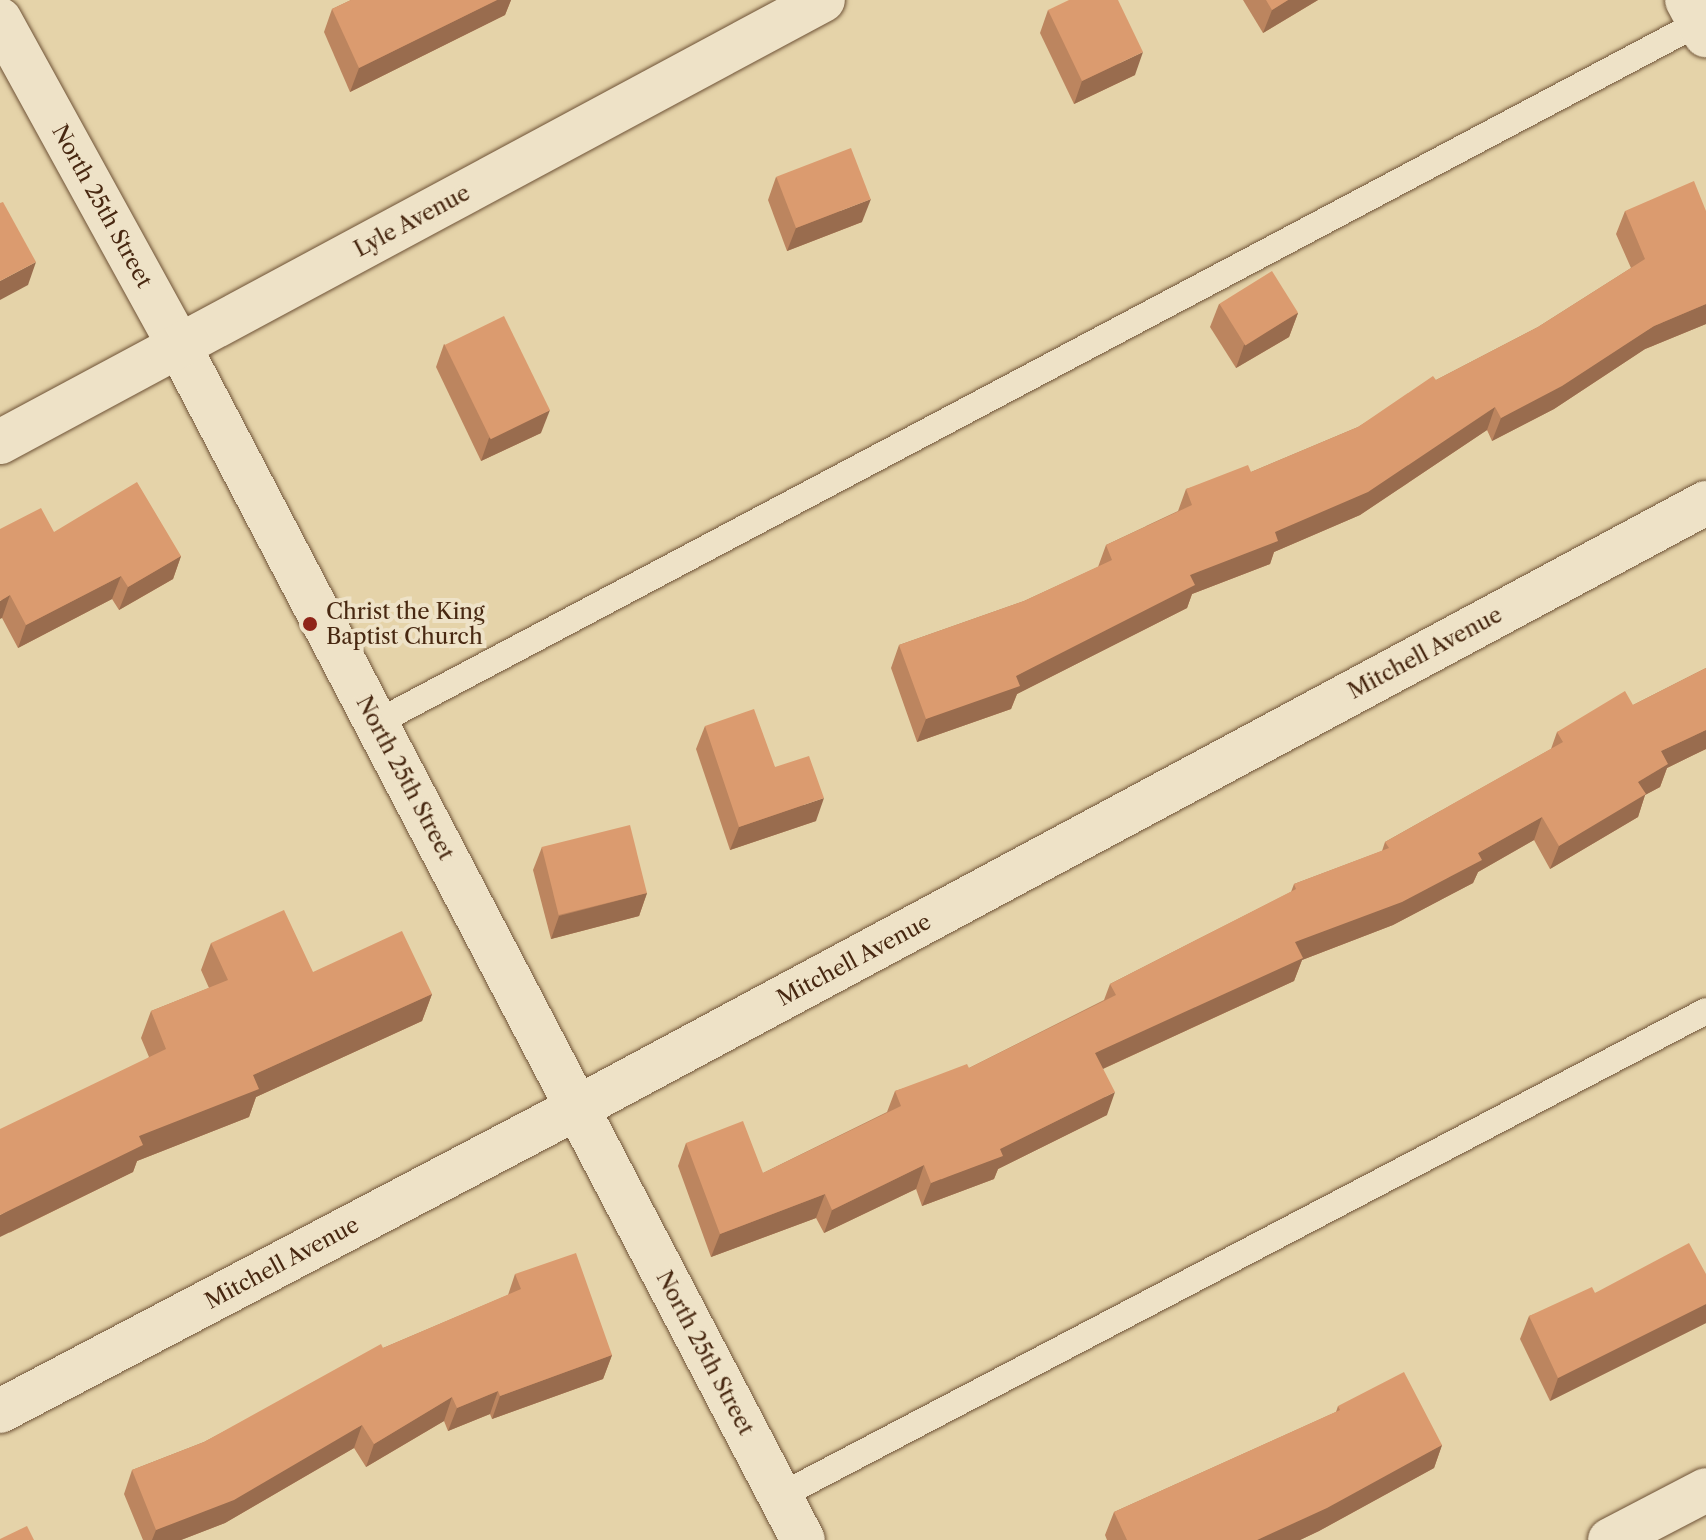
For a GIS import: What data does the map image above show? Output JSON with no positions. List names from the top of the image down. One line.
{"streets":{"street":["North 25th Street","Lyle Avenue","Mitchell Avenue"]},"crossings":[["North 25th Street","Lyle Avenue"],["North 25th Street","Mitchell Avenue"]],"places":["Christ the King Baptist Church"]}
